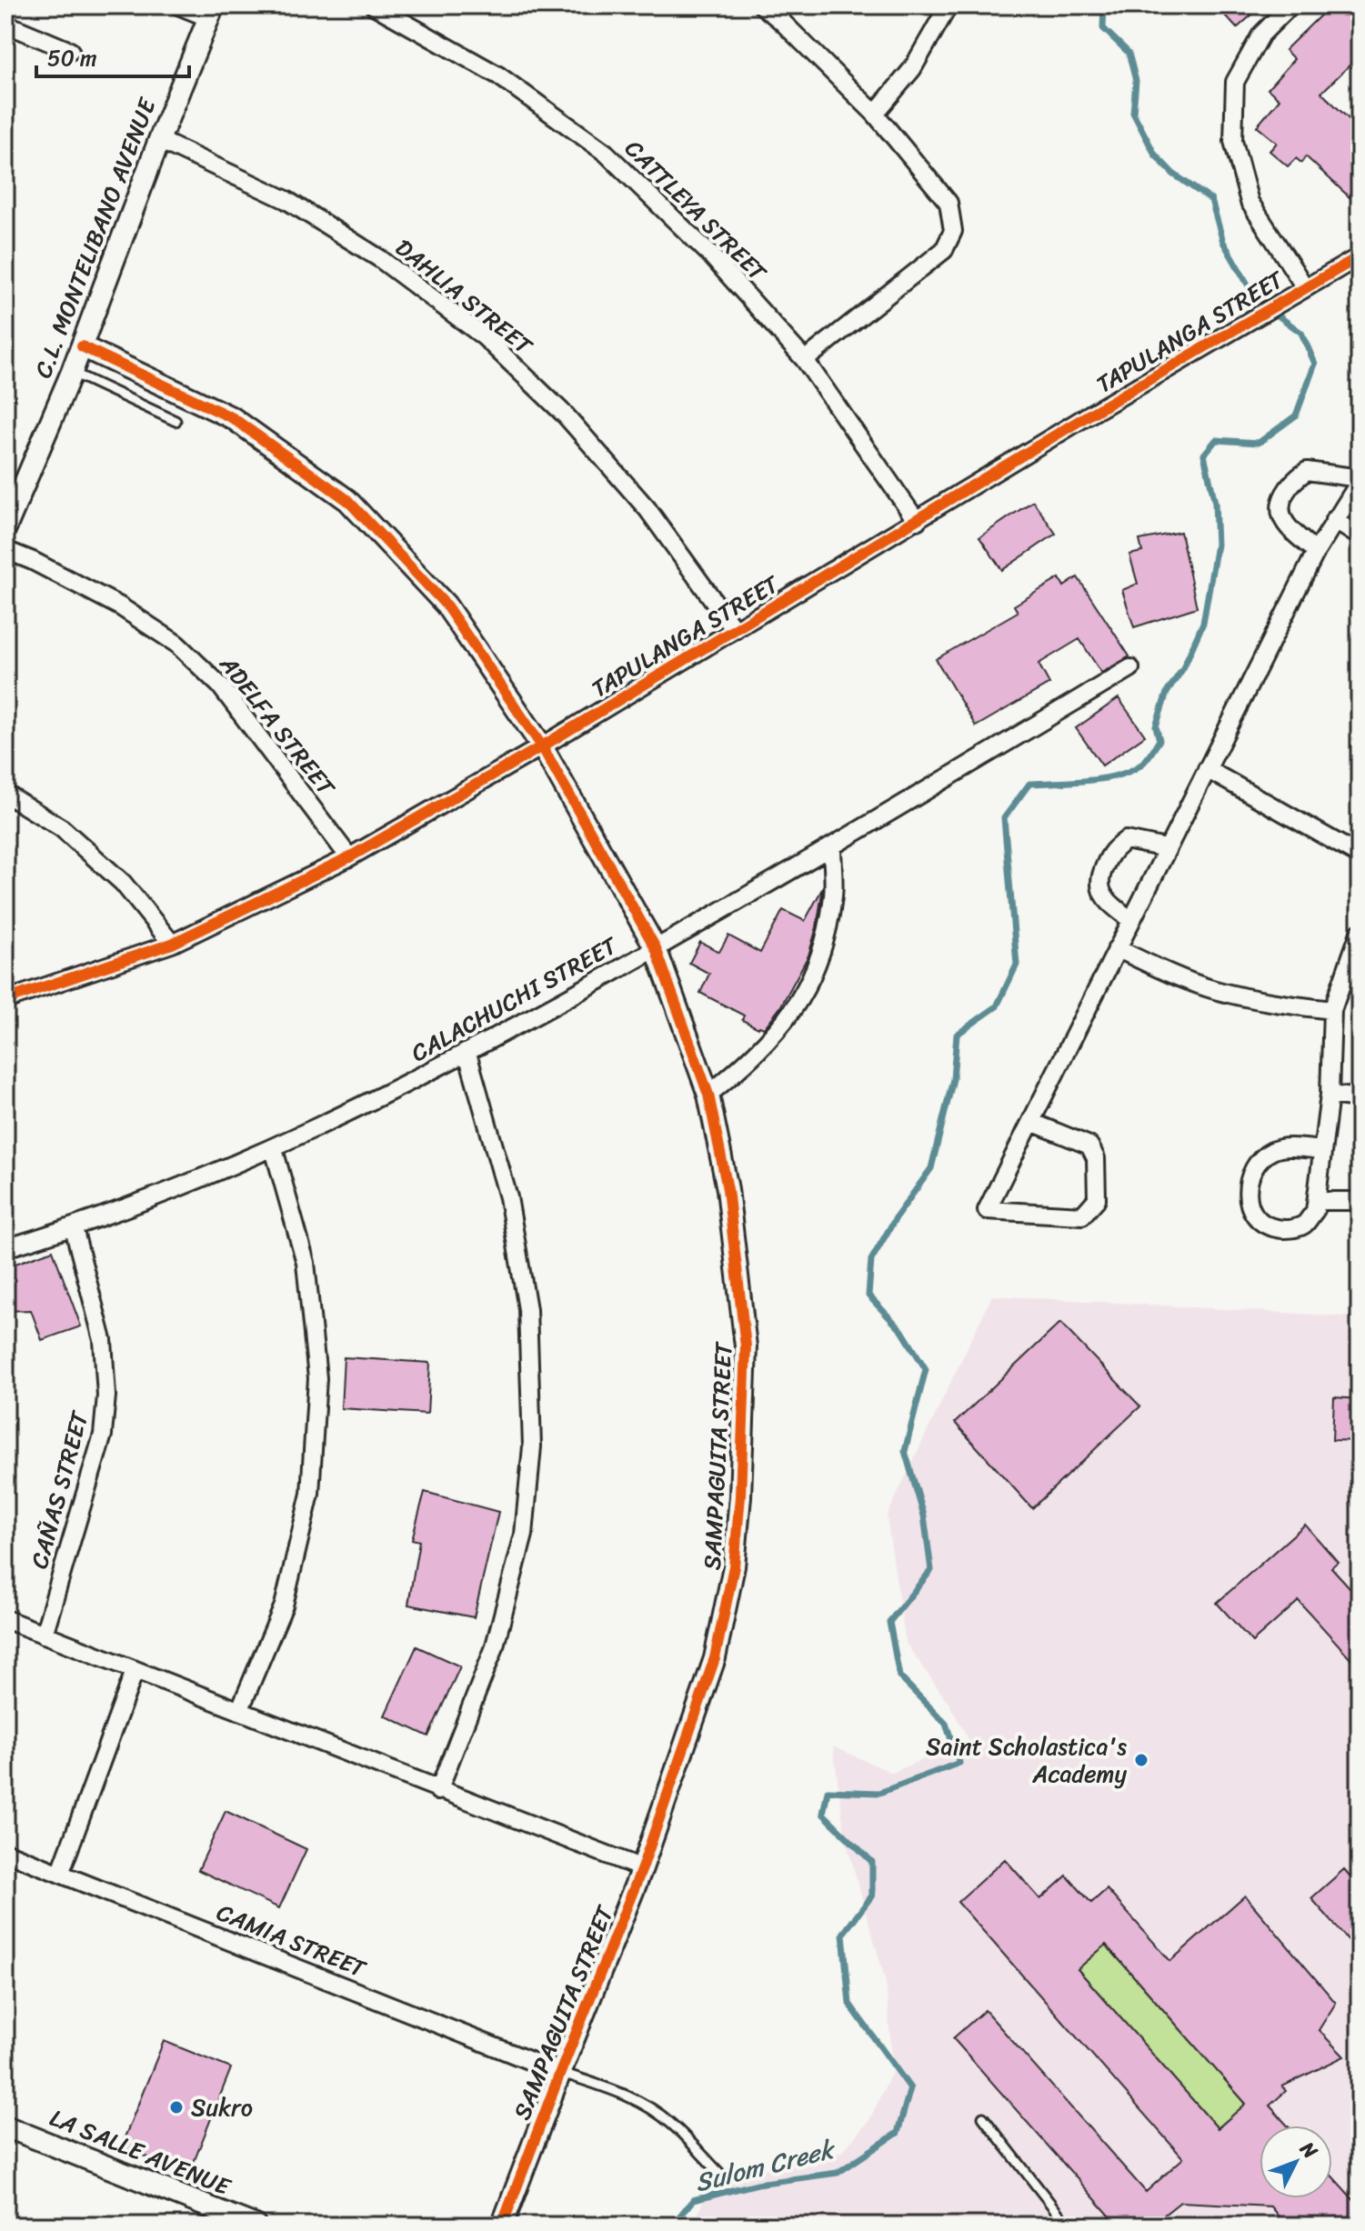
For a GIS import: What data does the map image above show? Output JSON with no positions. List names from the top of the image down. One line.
{"streets":{"street":["CATTLEYA STREET","C.L. MONTELIBANO AVENUE","DAHLIA STREET","TAPULANGA STREET","ADELFA STREET","CALACHUCHI STREET","SAMPAGUITA STREET","CAÑAS STREET","CAMIA STREET","LA SALLE AVENUE"]},"crossings":[["CATTLEYA STREET","TAPULANGA STREET"],["C.L. MONTELIBANO AVENUE","DAHLIA STREET"],["C.L. MONTELIBANO AVENUE","SAMPAGUITA STREET"],["DAHLIA STREET","TAPULANGA STREET"],["TAPULANGA STREET","ADELFA STREET"],["TAPULANGA STREET","SAMPAGUITA STREET"],["CALACHUCHI STREET","SAMPAGUITA STREET"],["CALACHUCHI STREET","CAÑAS STREET"],["SAMPAGUITA STREET","CAMIA STREET"]],"water":["Sulom Creek"],"places":["Saint Scholastica's Academy","Sukro"],"scale_bar":"50 m","north":"top right"}
